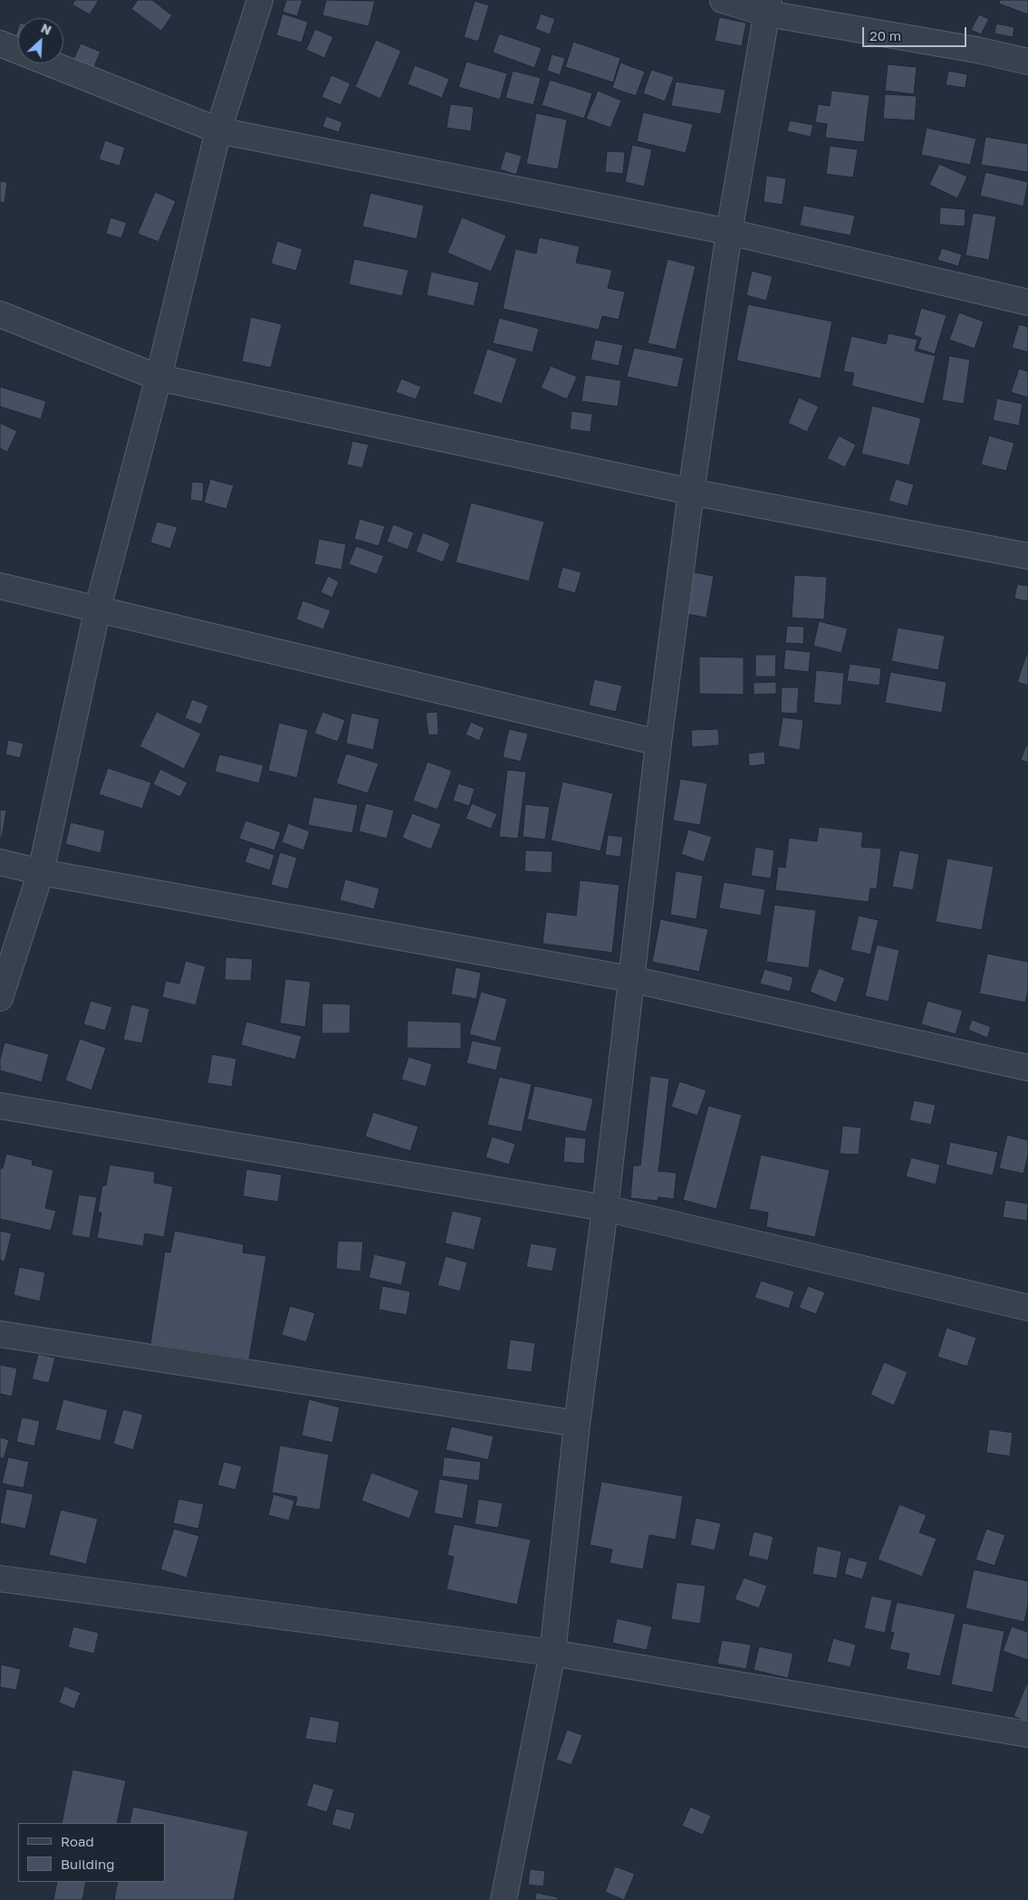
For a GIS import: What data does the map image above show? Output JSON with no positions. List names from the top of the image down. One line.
{"legend":["Road","Building"],"scale_bar":"20 m","north":"top right"}
